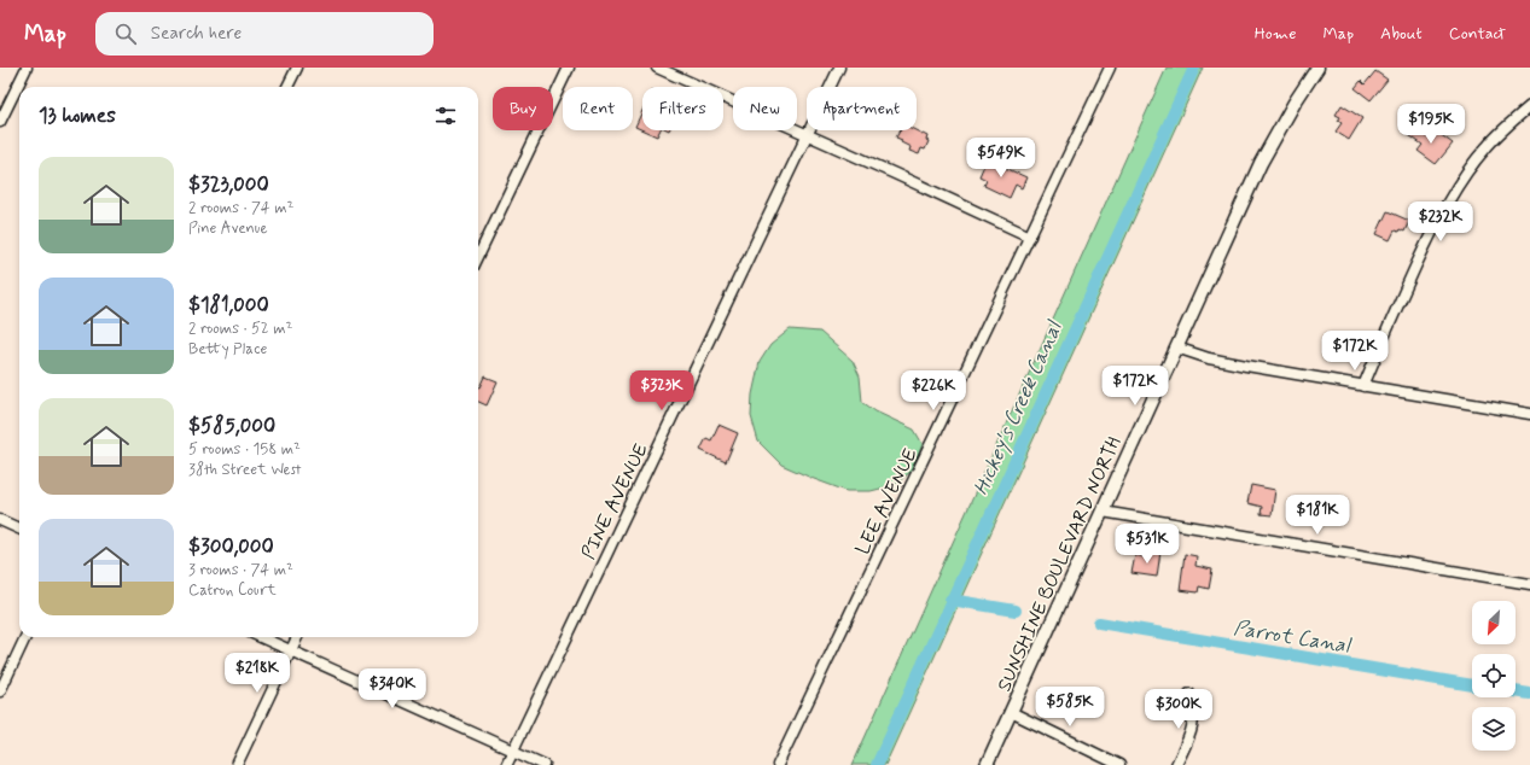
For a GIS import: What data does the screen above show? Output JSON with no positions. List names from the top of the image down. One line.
{"streets":{"street":["PINE AVENUE","LEE AVENUE","SUNSHINE BOULEVARD NORTH"]},"water":["Hickey's Creek Canal","Parrot Canal"],"north":"bottom left","page":{"header":"Map","search":"Search here","nav":["Home","Map","About","Contact"],"chip":["Buy","Rent","Filters","New","Apartment"],"heading":"13 homes","price":["$195K","$549K","$232K","$172K","$172K","$323K","$226K","$181K","$531K","$218K","$340K","$585K","$300K"],"list":[{"name":"$323,000","note":"2 rooms · 74 m² · Pine Avenue"},{"name":"$181,000","note":"2 rooms · 52 m² · Betty Place"},{"name":"$585,000","note":"5 rooms · 158 m² · 38th Street West"},{"name":"$300,000","note":"3 rooms · 74 m² · Catron Court"}]}}
